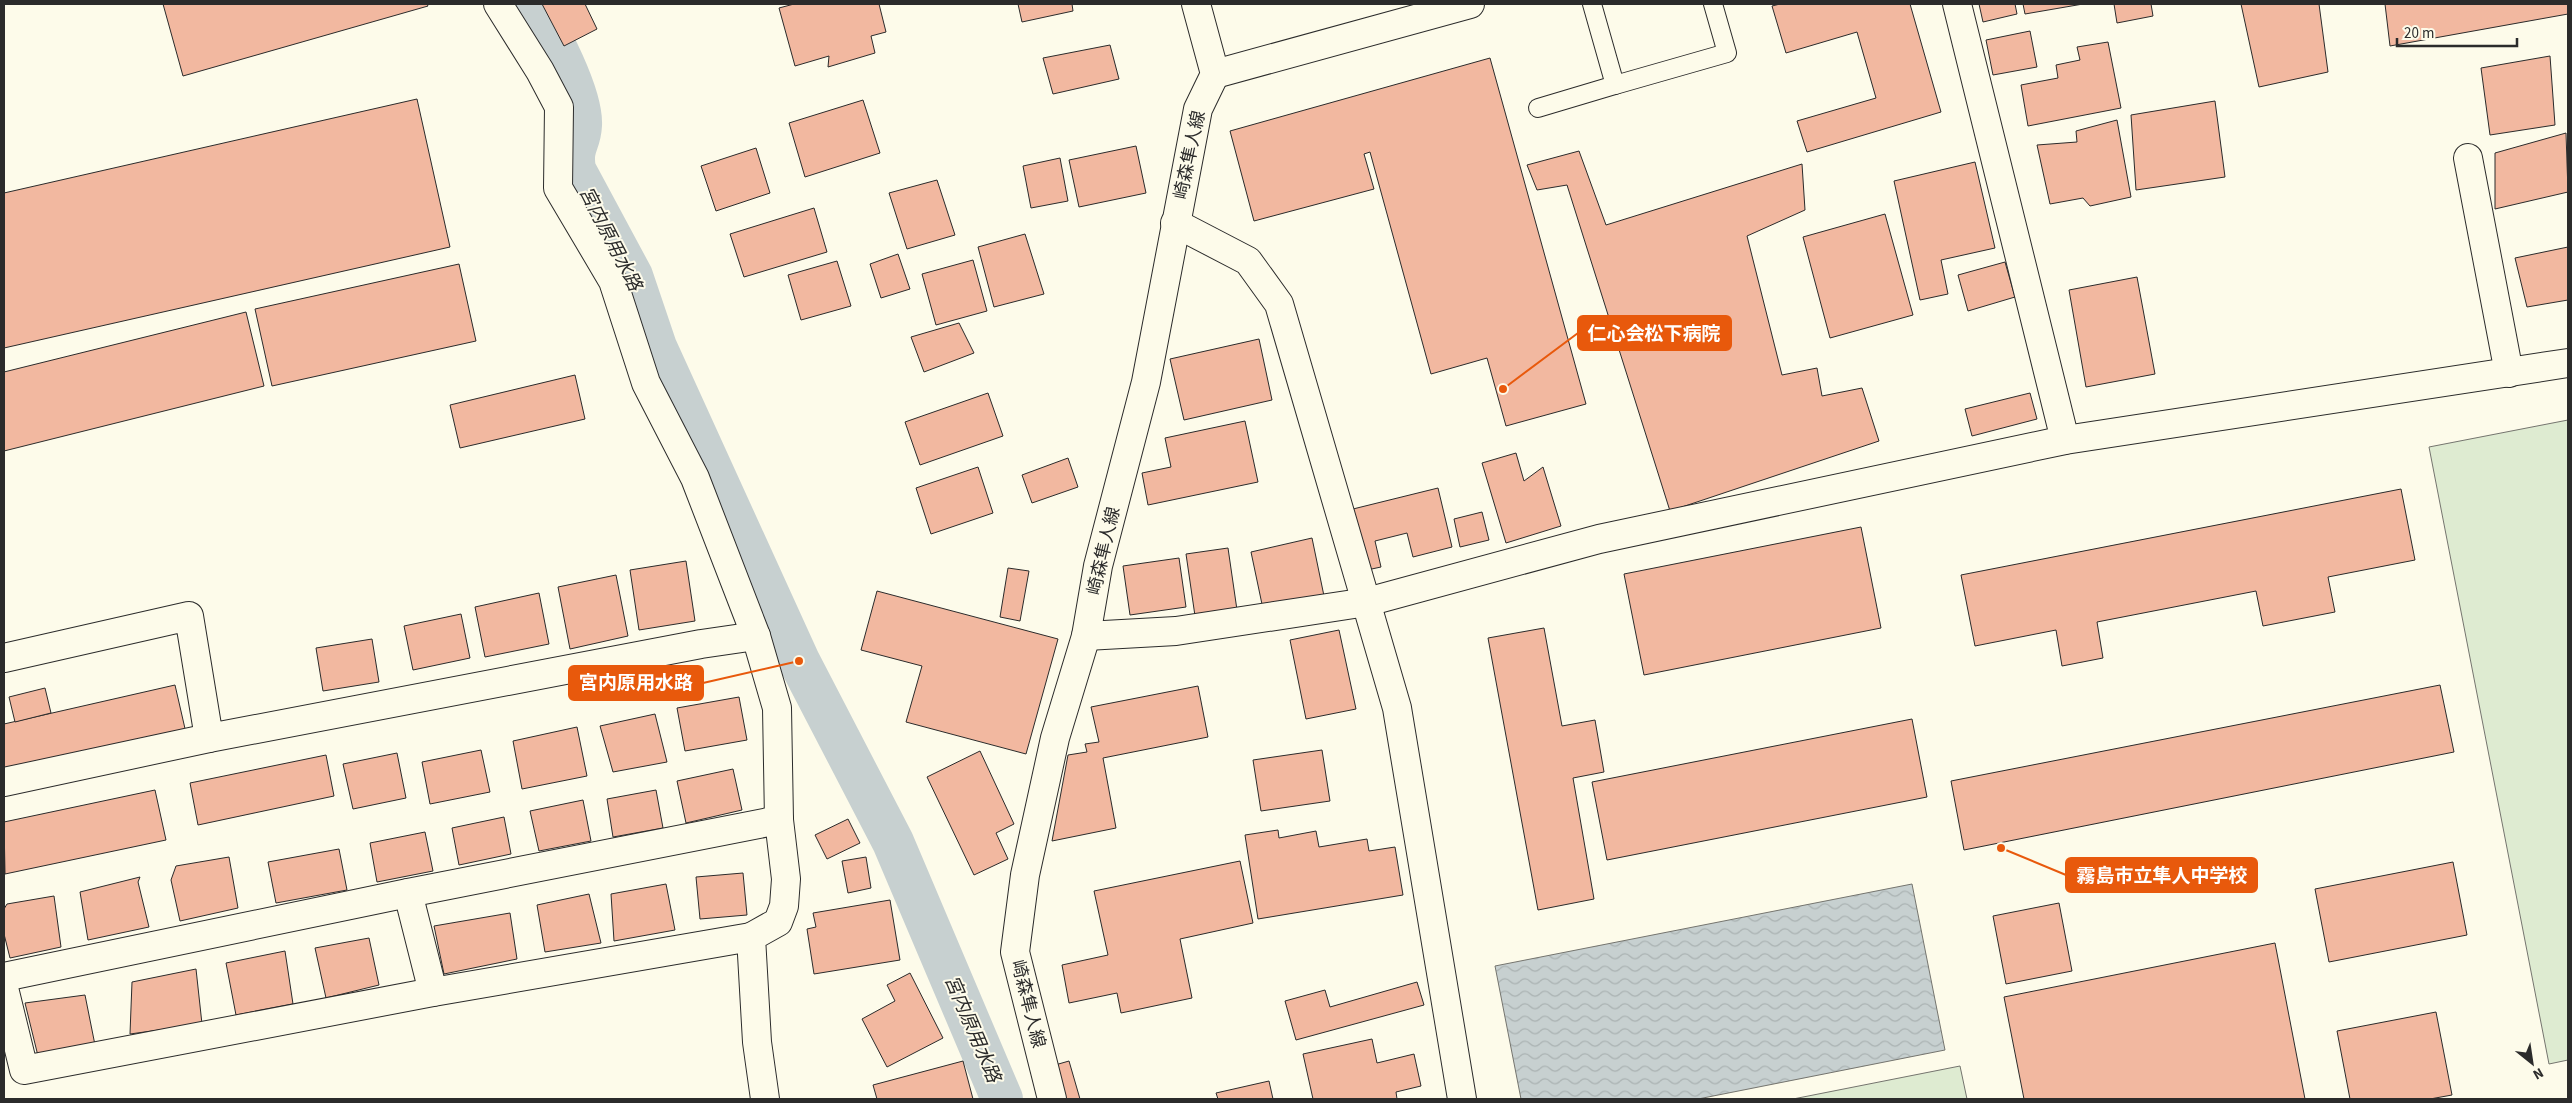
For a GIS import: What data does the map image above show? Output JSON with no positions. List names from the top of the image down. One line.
{"streets":{"street":["崎森隼人線"]},"water":["宮内原用水路"],"places":["仁心会松下病院","宮内原用水路","霧島市立隼人中学校"],"scale_bar":"20 m","north":"bottom right"}
